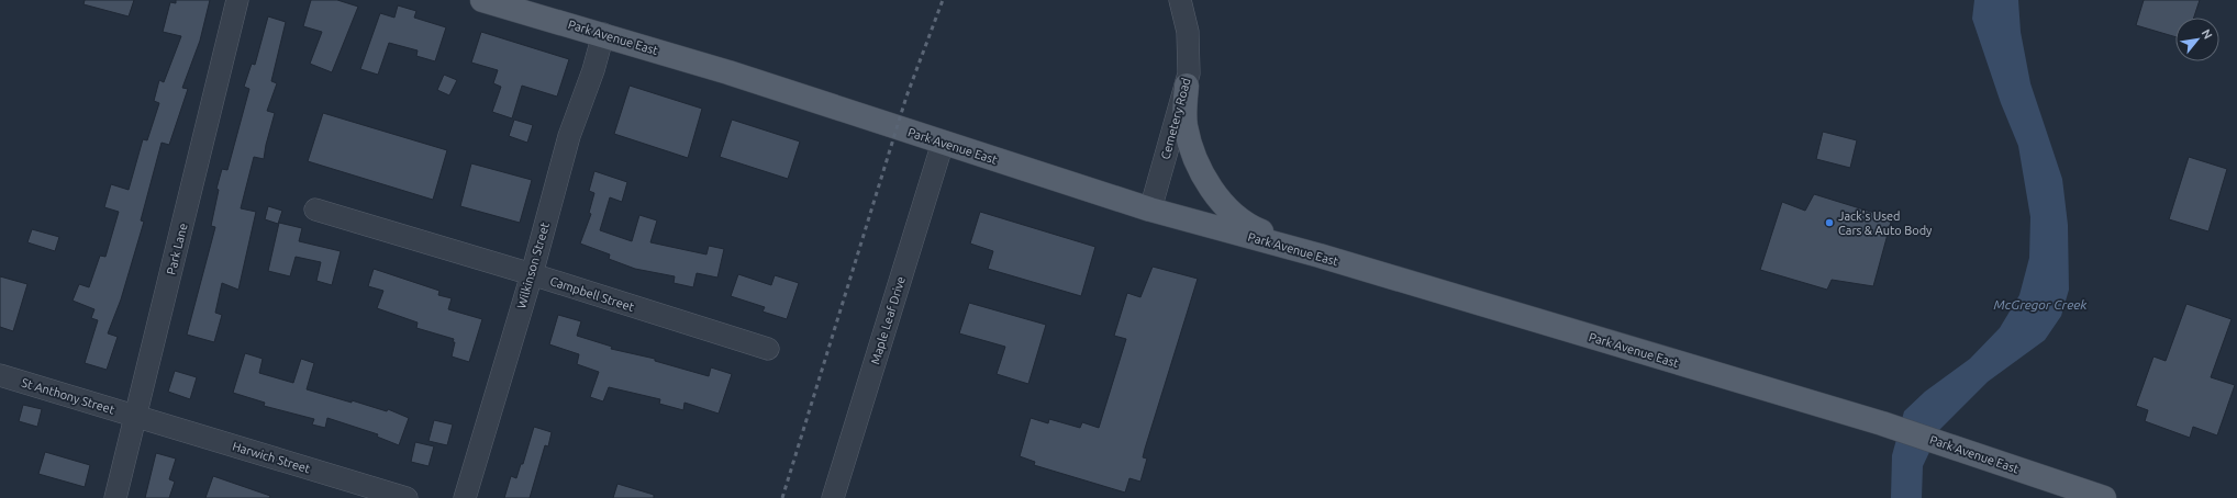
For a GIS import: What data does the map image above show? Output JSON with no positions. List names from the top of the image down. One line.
{"streets":{"main road":["Park Avenue East"],"street":["Cemetery Road","Park Lane","Wilkinson Street","Campbell Street","Maple Leaf Drive","St Anthony Street","Harwich Street"]},"crossings":[["Park Avenue East","Cemetery Road"],["Park Avenue East","Wilkinson Street"],["Park Avenue East","Maple Leaf Drive"],["Park Lane","St Anthony Street"],["Park Lane","Harwich Street"],["Wilkinson Street","Campbell Street"],["St Anthony Street","Harwich Street"]],"water":["McGregor Creek"],"places":["Jack's Used Cars & Auto Body"],"north":"top right"}
